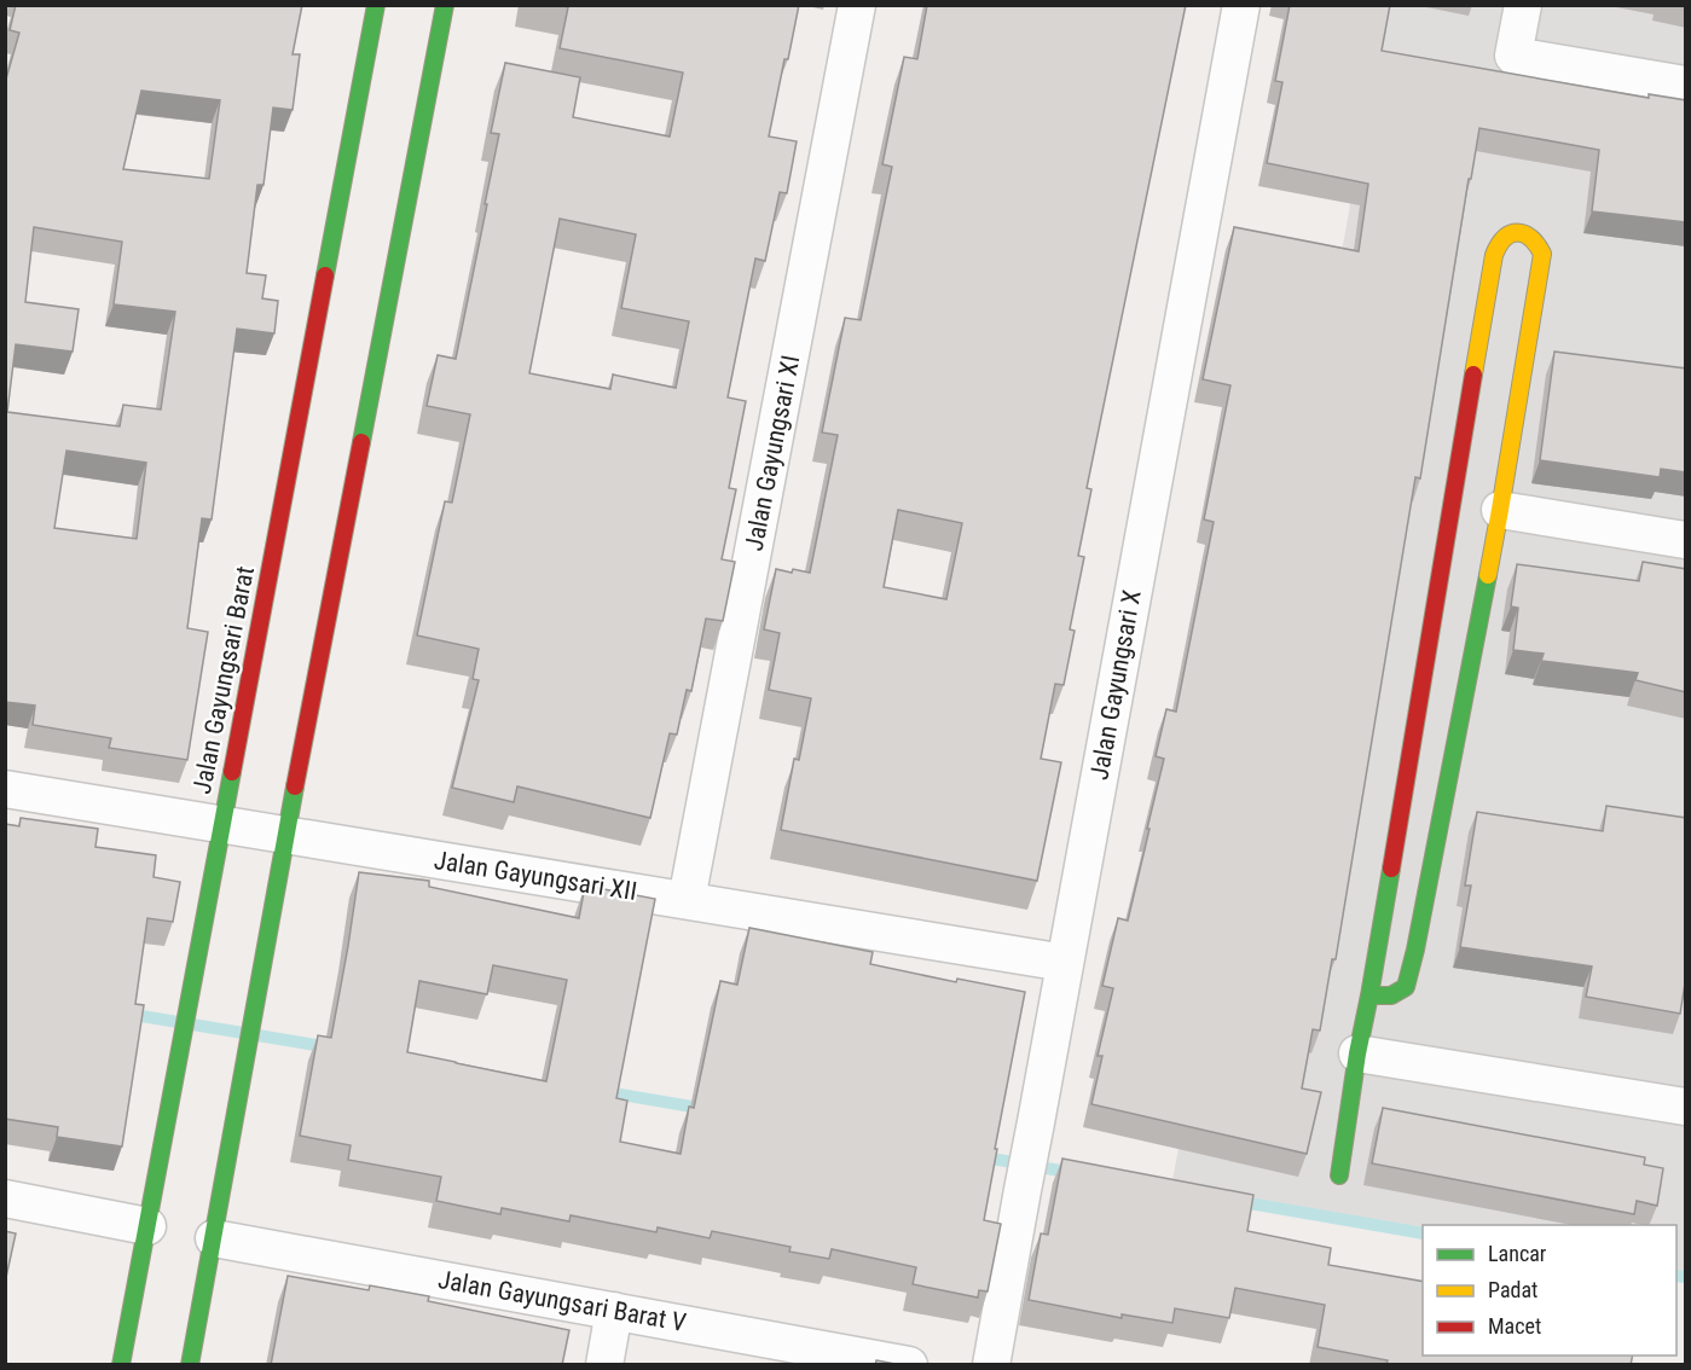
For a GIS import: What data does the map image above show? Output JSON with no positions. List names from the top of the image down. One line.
{"streets":{"street":["Jalan Gayungsari XI","Jalan Gayungsari Barat","Jalan Gayungsari X","Jalan Gayungsari XII","Jalan Gayungsari Barat V"]},"crossings":[["Jalan Gayungsari XI","Jalan Gayungsari XII"],["Jalan Gayungsari Barat","Jalan Gayungsari XII"],["Jalan Gayungsari X","Jalan Gayungsari XII"]],"legend":["Lancar","Padat","Macet"]}
